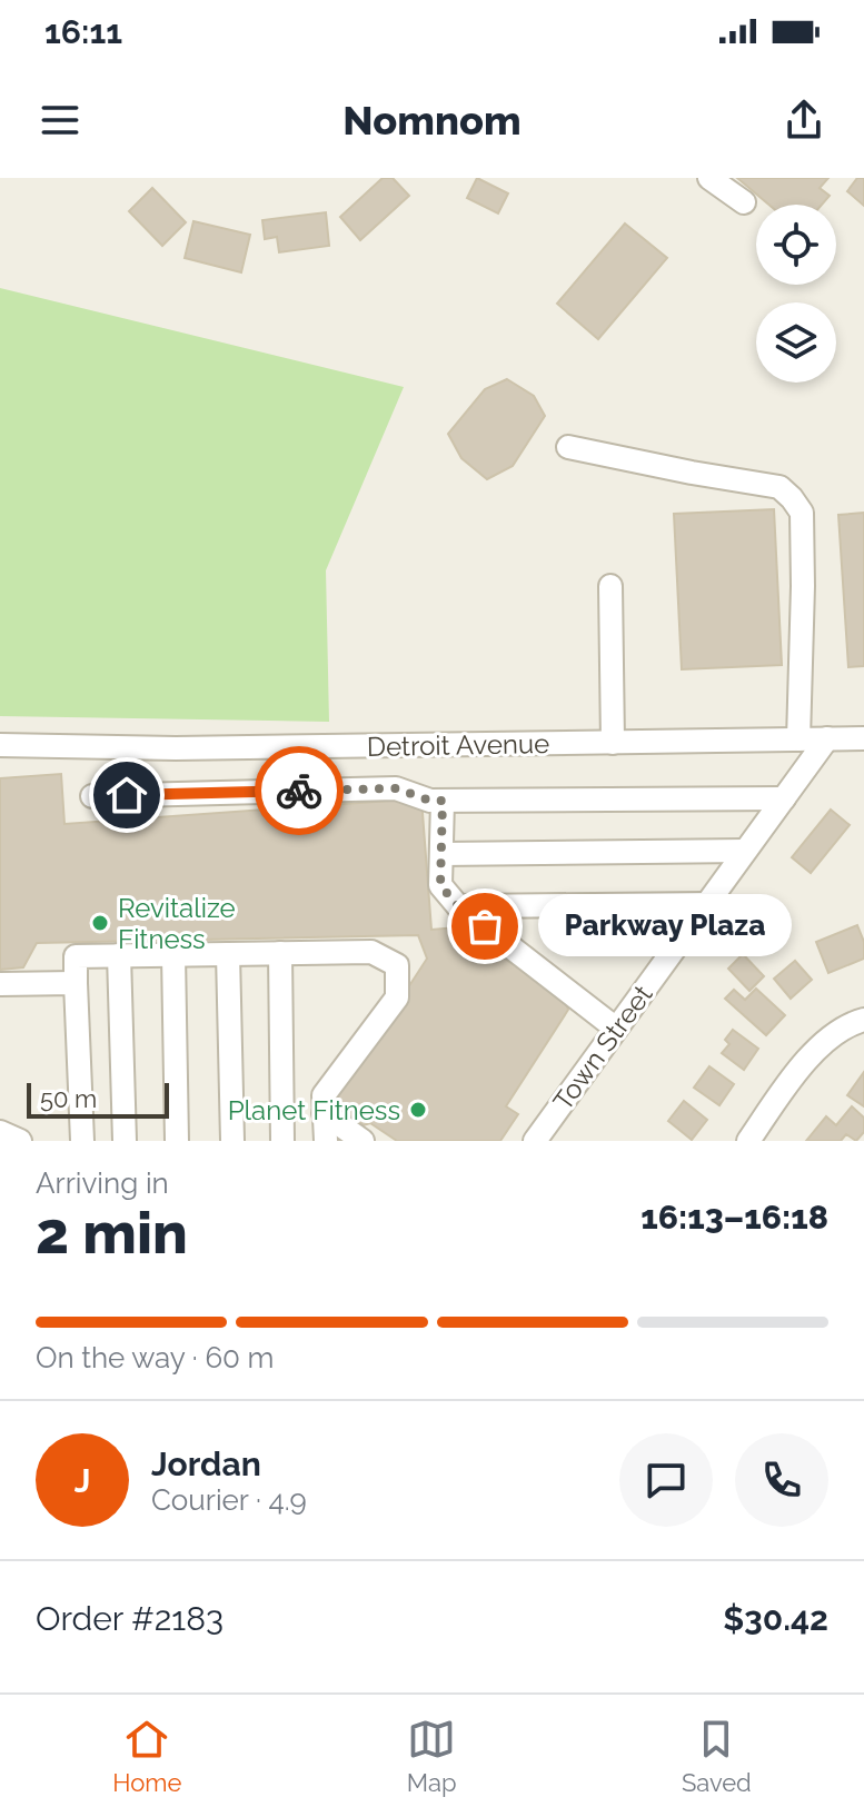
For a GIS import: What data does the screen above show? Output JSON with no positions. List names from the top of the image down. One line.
{"streets":{"street":["Detroit Avenue","Town Street"]},"crossings":[["Detroit Avenue","Town Street"]],"places":["Revitalize Fitness","Parkway Plaza","Planet Fitness"],"scale_bar":"50 m","page":{"status":"16:11","header":"Nomnom","bubble":"Parkway Plaza","scale":"50 m","heading":["2 min","Arriving in","16:13–16:18"],"panel":["Jordan","Courier · 4.9","Order #2183","$30.42"],"bar":"On the way · 60 m","round":"J","tabs":["Home","Map","Saved"]}}
